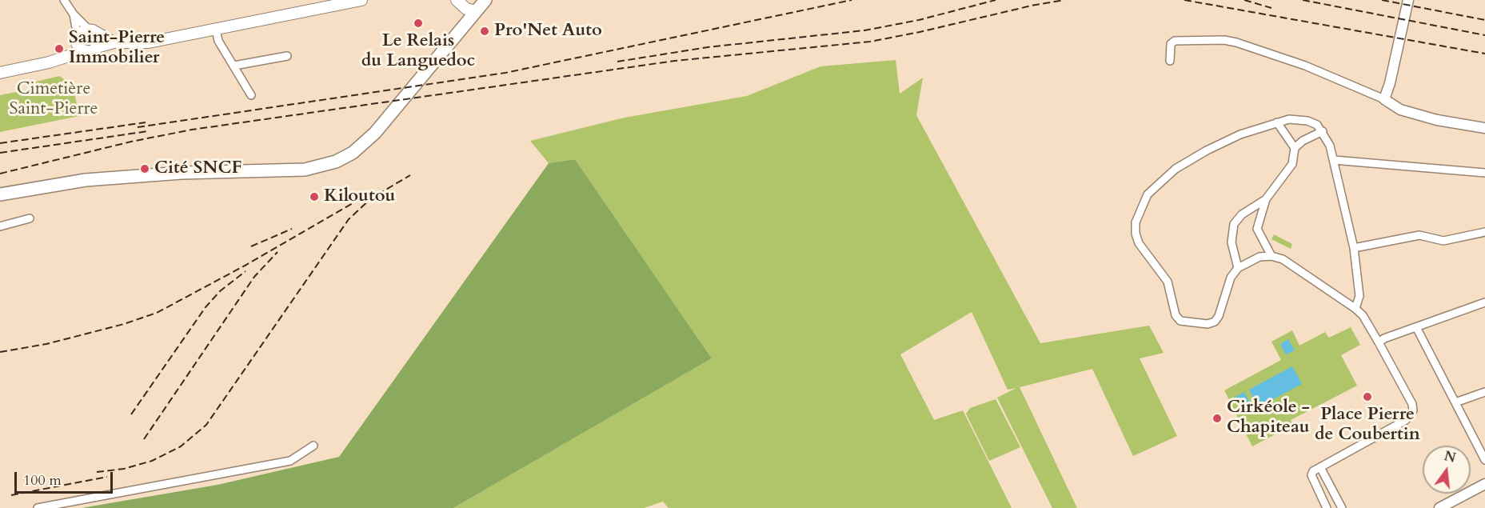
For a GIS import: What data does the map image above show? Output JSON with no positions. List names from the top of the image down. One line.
{"parks":["Cimetière Saint-Pierre"],"places":["Le Relais du Languedoc","Pro'Net Auto","Saint-Pierre Immobilier","Cité SNCF","Kiloutou","Place Pierre de Coubertin","Cirkéole - Chapiteau"],"scale_bar":"100 m","north":"top"}
